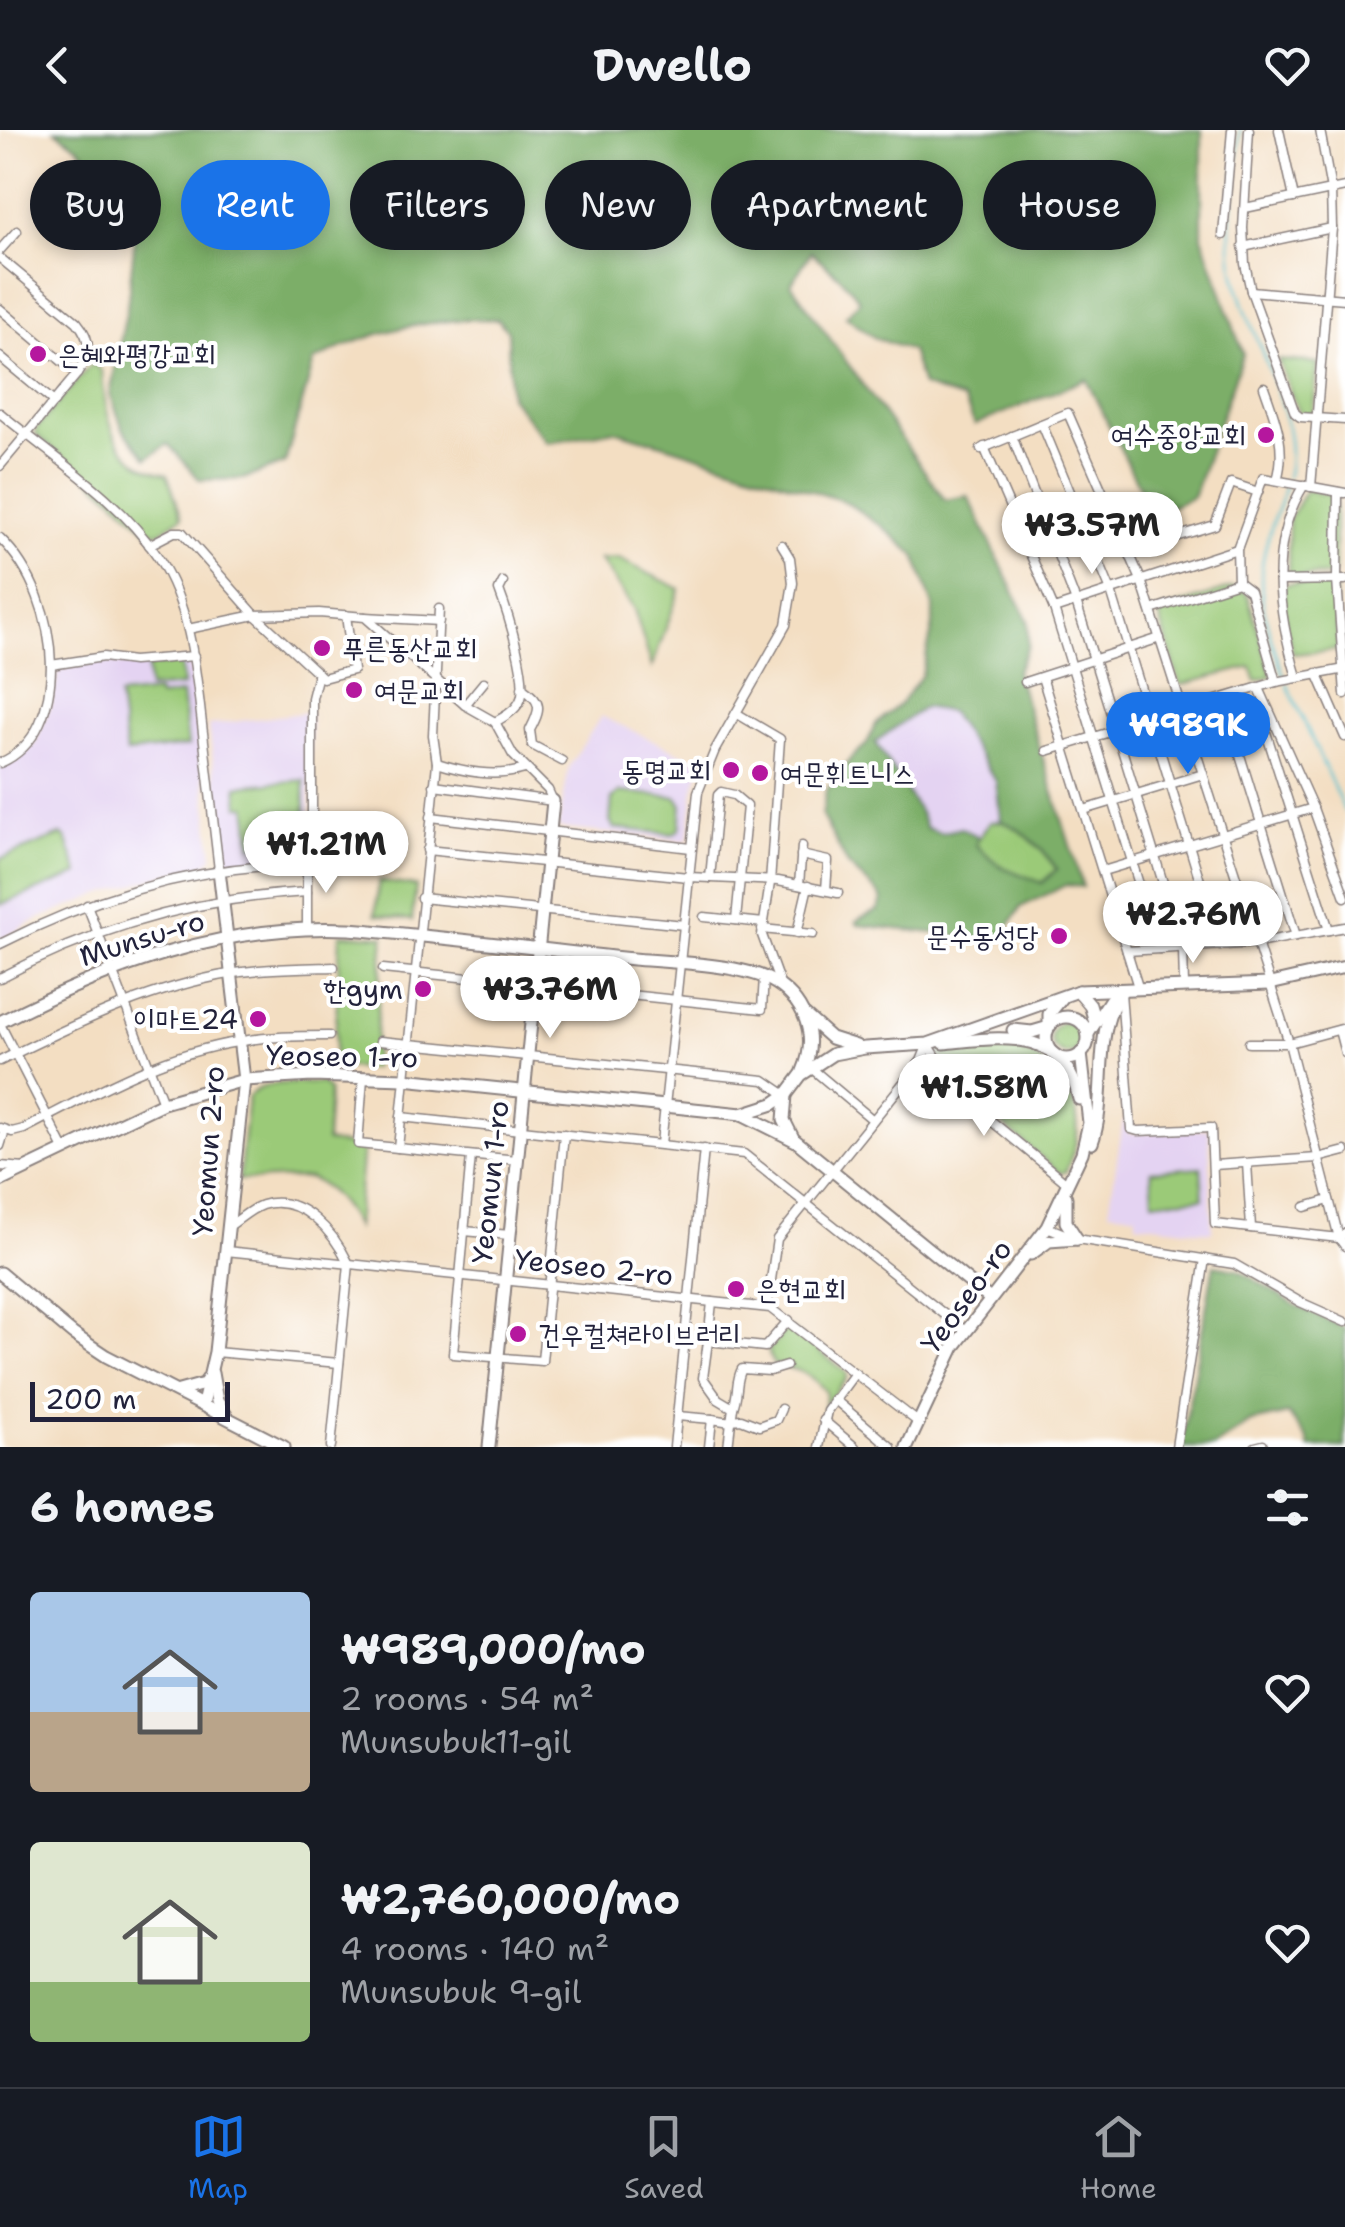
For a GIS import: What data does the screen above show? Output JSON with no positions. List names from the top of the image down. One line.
{"streets":{"street":["Munsu-ro","Yeoseo 1-ro","Yeomun 2-ro","Yeomun 1-ro","Yeoseo 2-ro","Yeoseo-ro"]},"crossings":[["Munsu-ro","Yeomun 2-ro"],["Munsu-ro","Yeomun 1-ro"],["Yeoseo 1-ro","Yeomun 2-ro"],["Yeoseo 1-ro","Yeomun 1-ro"],["Yeomun 2-ro","Yeoseo 2-ro"],["Yeomun 1-ro","Yeoseo 2-ro"],["Yeoseo 2-ro","Yeoseo-ro"]],"places":["은혜와평강교회","여수중앙교회","푸른동산교회","여문교회","동명교회","여문휘트니스","문수동성당","한gym","이마트24","은현교회","건우컬쳐라이브러리"],"scale_bar":"200 m","page":{"header":"Dwello","chip":["Buy","Rent","Filters","New","Apartment","House"],"price":["₩3.57M","₩989K","₩1.21M","₩2.76M","₩3.76M","₩1.58M"],"scale":"200 m","heading":"6 homes","list":[{"name":"₩989,000/mo","note":"2 rooms · 54 m² · Munsubuk11-gil"},{"name":"₩2,760,000/mo","note":"4 rooms · 140 m² · Munsubuk 9-gil"}],"tabs":["Map","Saved","Home"]}}
